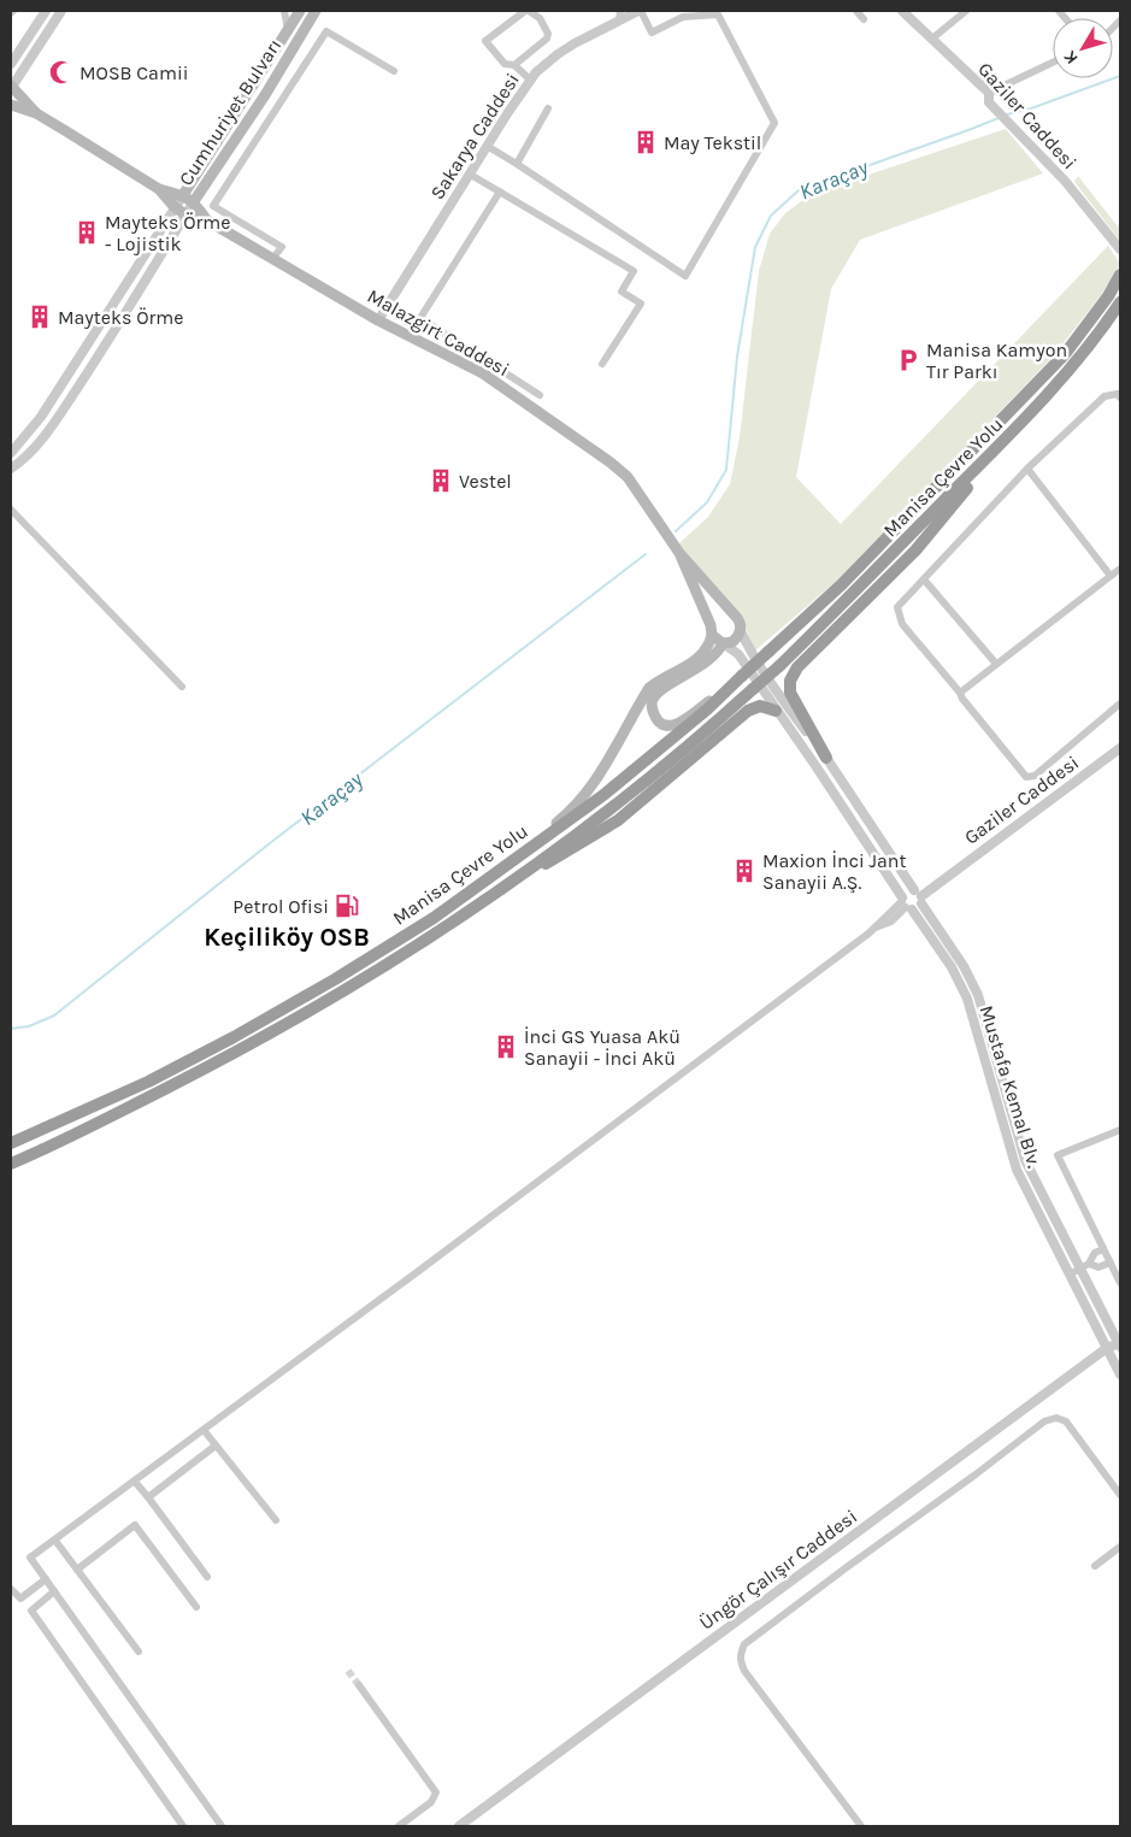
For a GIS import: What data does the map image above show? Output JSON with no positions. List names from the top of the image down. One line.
{"streets":{"highway":["Manisa Çevre Yolu"],"main road":["Cumhuriyet Bulvarı","Malazgirt Caddesi"],"street":["Gaziler Caddesi","Sakarya Caddesi","Mustafa Kemal Blv.","Üngör Çalışır Caddesi"]},"crossings":[["Gaziler Caddesi","Mustafa Kemal Blv."],["Sakarya Caddesi","Malazgirt Caddesi"],["Mustafa Kemal Blv.","Üngör Çalışır Caddesi"]],"districts":["Keçiliköy OSB"],"water":["Karaçay"],"places":{"mosque":["MOSB Camii"],"building":["May Tekstil","Mayteks Örme - Lojistik","Mayteks Örme","Vestel","Maxion İnci Jant Sanayii A.Ş.","İnci GS Yuasa Akü Sanayii - İnci Akü"],"parking":["Manisa Kamyon Tır Parkı"],"fuel station":["Petrol Ofisi"]},"north":"bottom left"}
